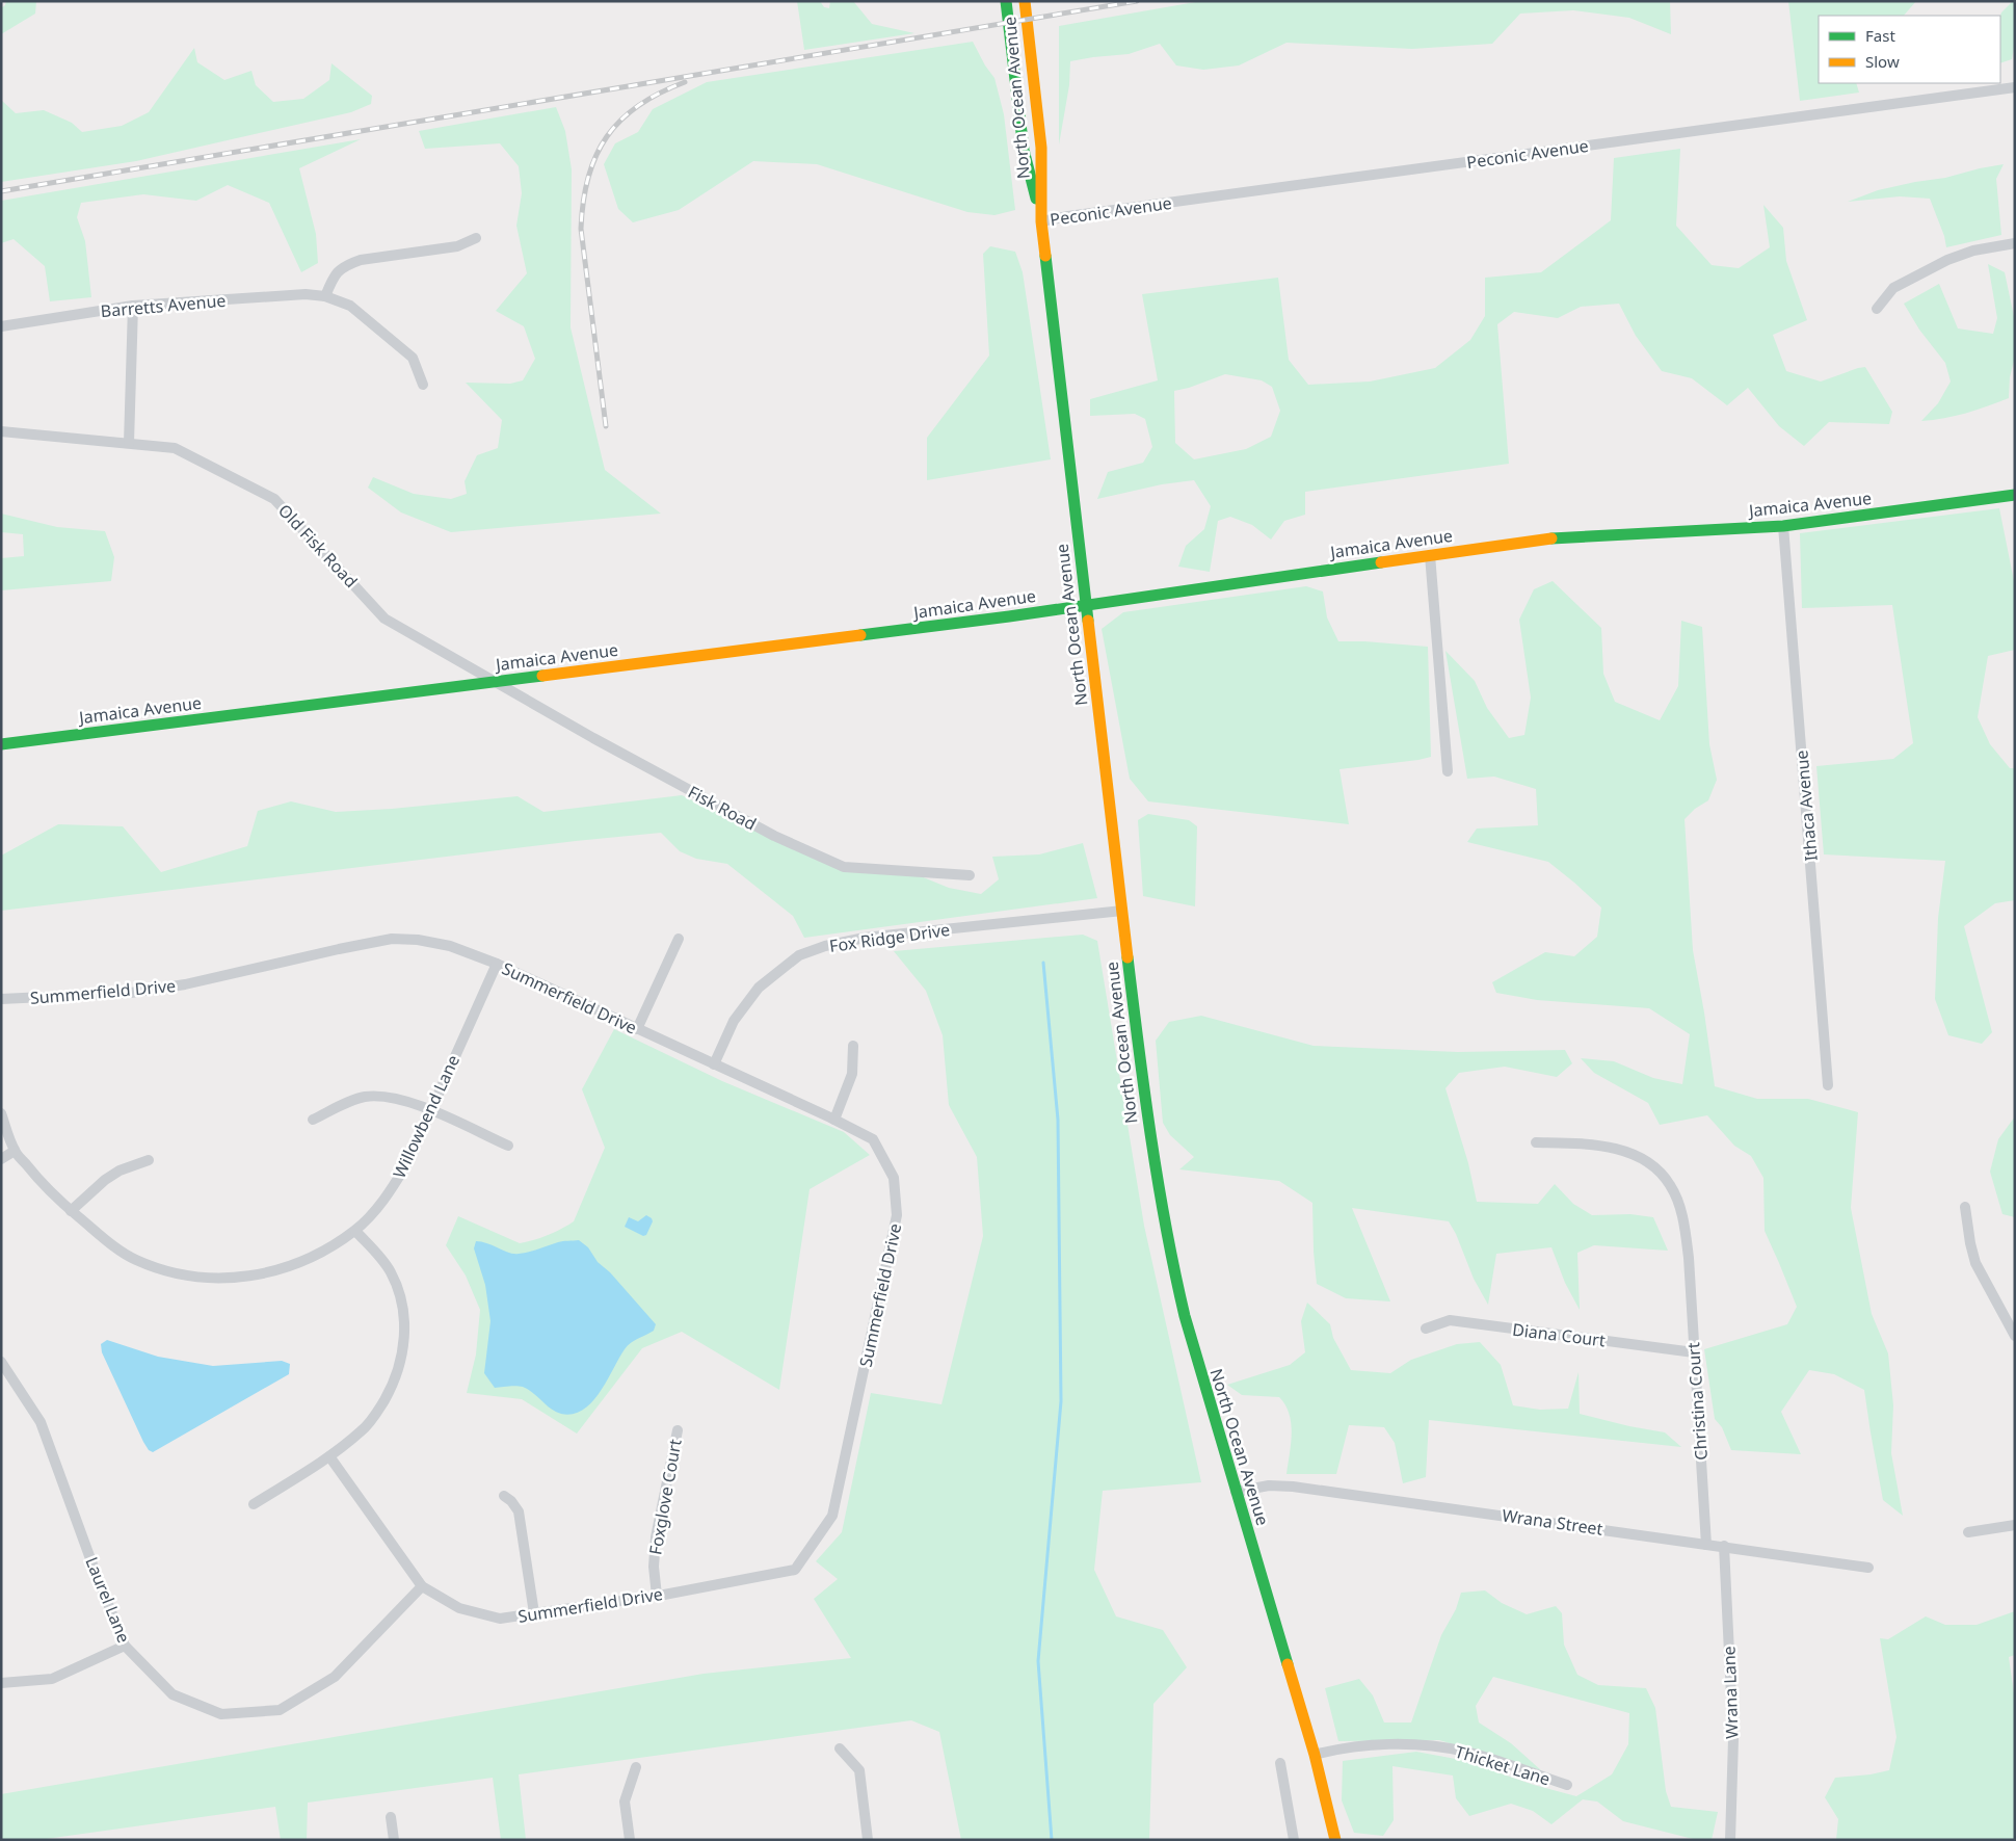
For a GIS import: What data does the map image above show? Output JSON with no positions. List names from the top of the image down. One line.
{"streets":{"main road":["North Ocean Avenue","Jamaica Avenue"],"street":["Peconic Avenue","Barretts Avenue","Old Fisk Road","Ithaca Avenue","Fisk Road","Fox Ridge Drive","Summerfield Drive","Willowbend Lane","Diana Court","Christina Court","Foxglove Court","Wrana Street","Laurel Lane","Wrana Lane","Thicket Lane"]},"crossings":[["North Ocean Avenue","Peconic Avenue"],["North Ocean Avenue","Jamaica Avenue"],["North Ocean Avenue","Fox Ridge Drive"],["North Ocean Avenue","Wrana Street"],["North Ocean Avenue","Thicket Lane"],["Jamaica Avenue","Old Fisk Road"],["Jamaica Avenue","Ithaca Avenue"],["Jamaica Avenue","Fisk Road"],["Old Fisk Road","Fisk Road"],["Fox Ridge Drive","Summerfield Drive"],["Summerfield Drive","Willowbend Lane"],["Summerfield Drive","Foxglove Court"],["Summerfield Drive","Laurel Lane"],["Diana Court","Christina Court"],["Christina Court","Wrana Street"],["Wrana Street","Wrana Lane"]],"legend":["Fast","Slow"]}
